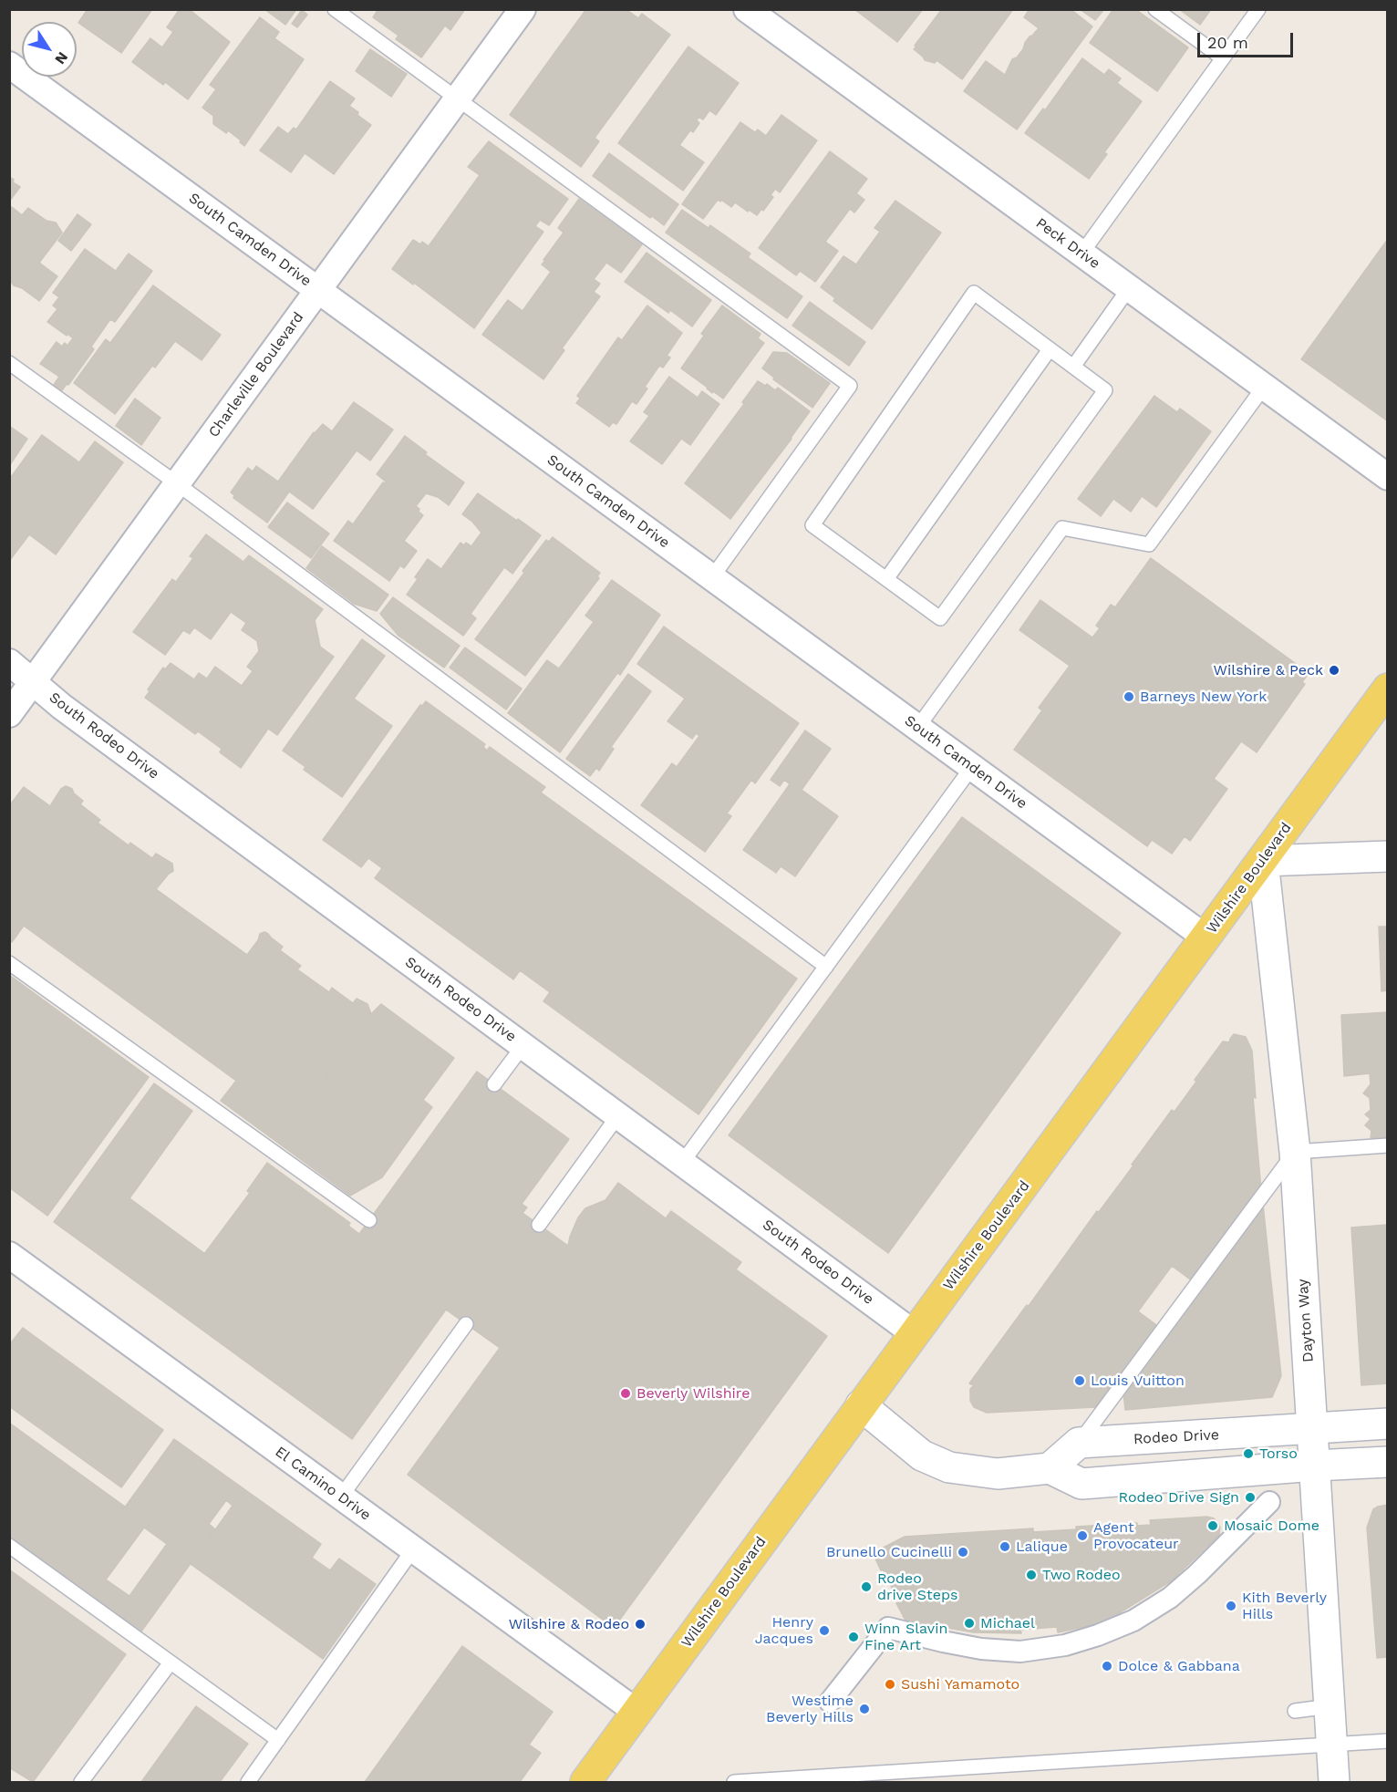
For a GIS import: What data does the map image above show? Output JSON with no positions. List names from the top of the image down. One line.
{"streets":{"main road":["Wilshire Boulevard"],"street":["South Camden Drive","Peck Drive","Charleville Boulevard","South Rodeo Drive","Dayton Way","Rodeo Drive","El Camino Drive"]},"crossings":[["South Camden Drive","Charleville Boulevard"],["South Camden Drive","Wilshire Boulevard"],["Charleville Boulevard","South Rodeo Drive"],["South Rodeo Drive","Wilshire Boulevard"],["Wilshire Boulevard","Dayton Way"],["Wilshire Boulevard","El Camino Drive"],["Dayton Way","Rodeo Drive"]],"places":["Wilshire & Peck","Barneys New York","Louis Vuitton","Beverly Wilshire","Torso","Rodeo Drive Sign","Mosaic Dome","Agent Provocateur","Lalique","Brunello Cucinelli","Two Rodeo","Rodeo drive Steps","Kith Beverly Hills","Michael","Wilshire & Rodeo","Henry Jacques","Winn Slavin Fine Art","Dolce & Gabbana","Sushi Yamamoto","Westime Beverly Hills"],"scale_bar":"20 m","north":"bottom right"}
